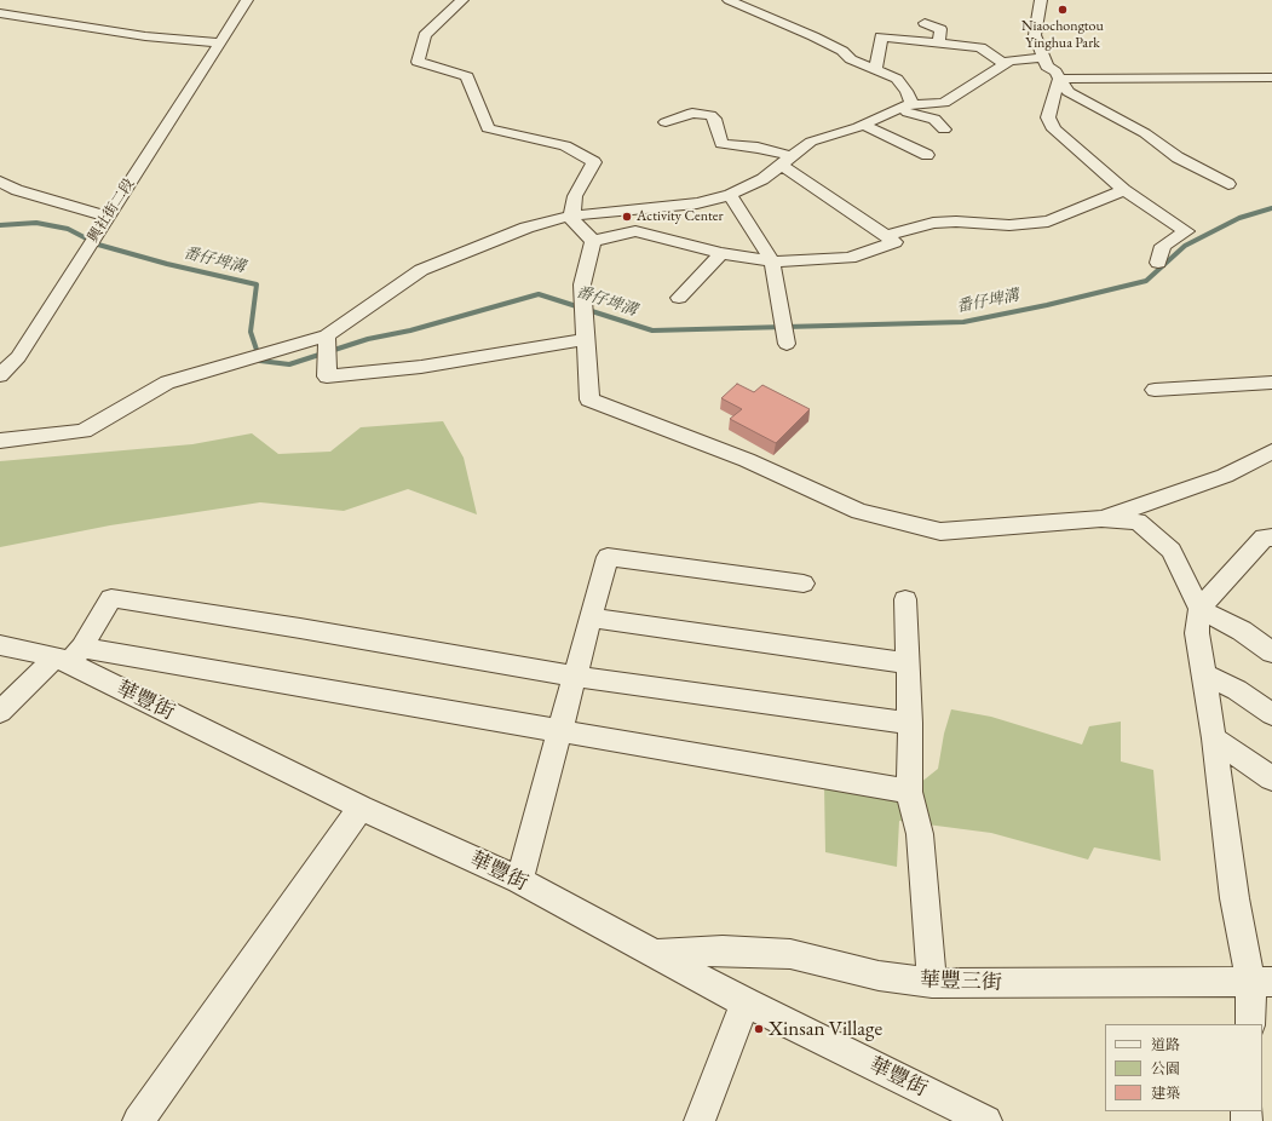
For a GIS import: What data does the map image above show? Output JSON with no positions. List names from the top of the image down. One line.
{"streets":{"street":["興社街二段","華豐街","華豐三街"]},"crossings":[["華豐街","華豐三街"]],"water":["番仔埤溝"],"places":["Niaochongtou Yinghua Park","Activity Center","Xinsan Village"],"legend":["道路","公園","建築"]}
